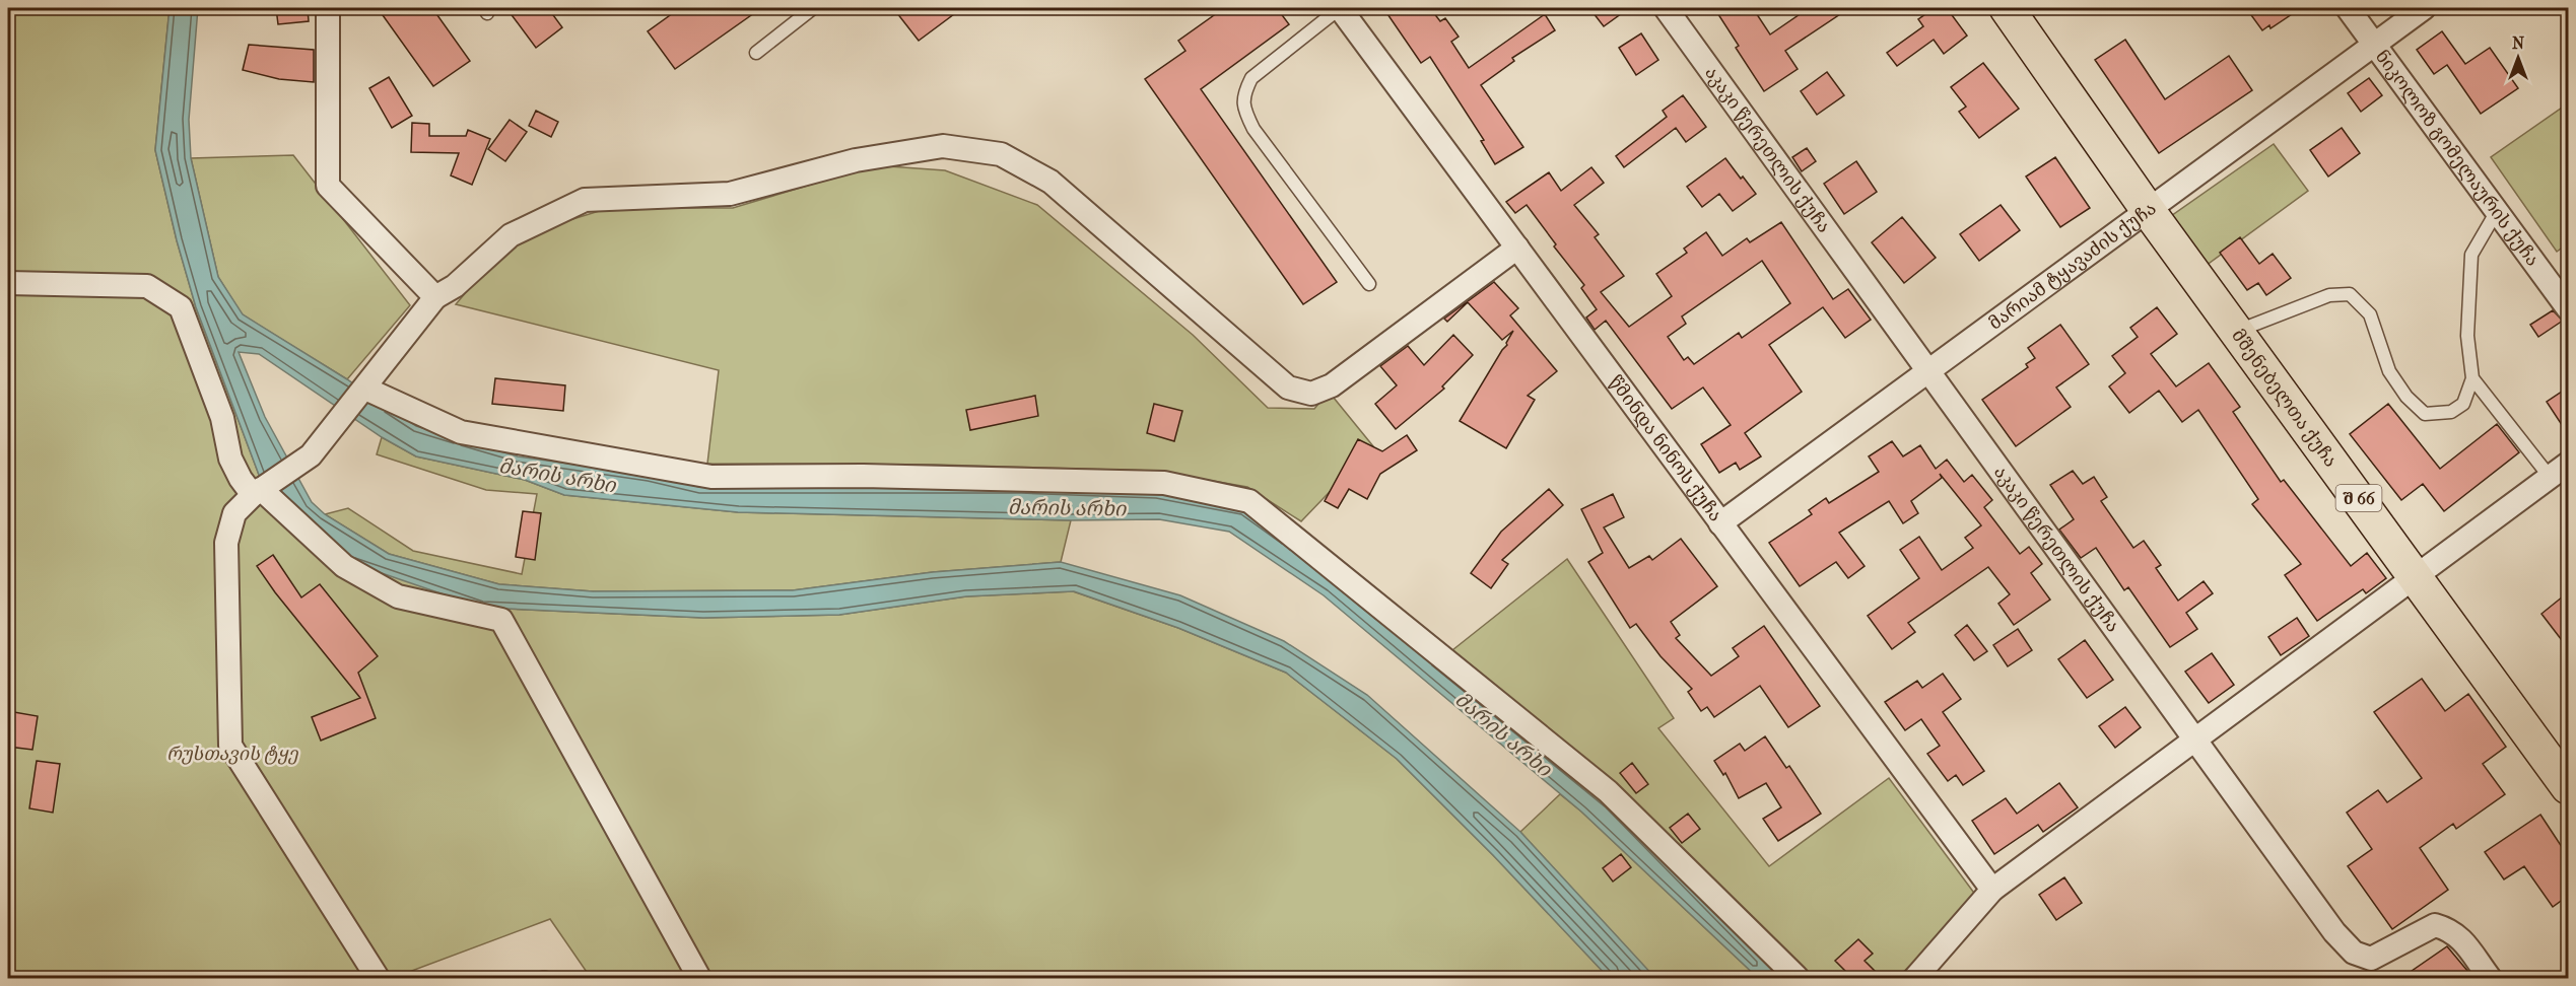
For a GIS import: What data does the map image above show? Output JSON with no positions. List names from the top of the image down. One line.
{"streets":{"main road":["მშენებელთა ქუჩა","შ 66"],"street":["აკაკი წერეთლის ქუჩა","ნიკოლოზ გომელაურის ქუჩა","მარიამ ტყავაძის ქუჩა","წმინდა ნინოს ქუჩა"]},"crossings":[["აკაკი წერეთლის ქუჩა","მარიამ ტყავაძის ქუჩა"],["ნიკოლოზ გომელაურის ქუჩა","მარიამ ტყავაძის ქუჩა"],["მარიამ ტყავაძის ქუჩა","მშენებელთა ქუჩა"],["მარიამ ტყავაძის ქუჩა","წმინდა ნინოს ქუჩა"]],"water":["მარის არხი"],"parks":["რუსთავის ტყე"],"north":"top"}
